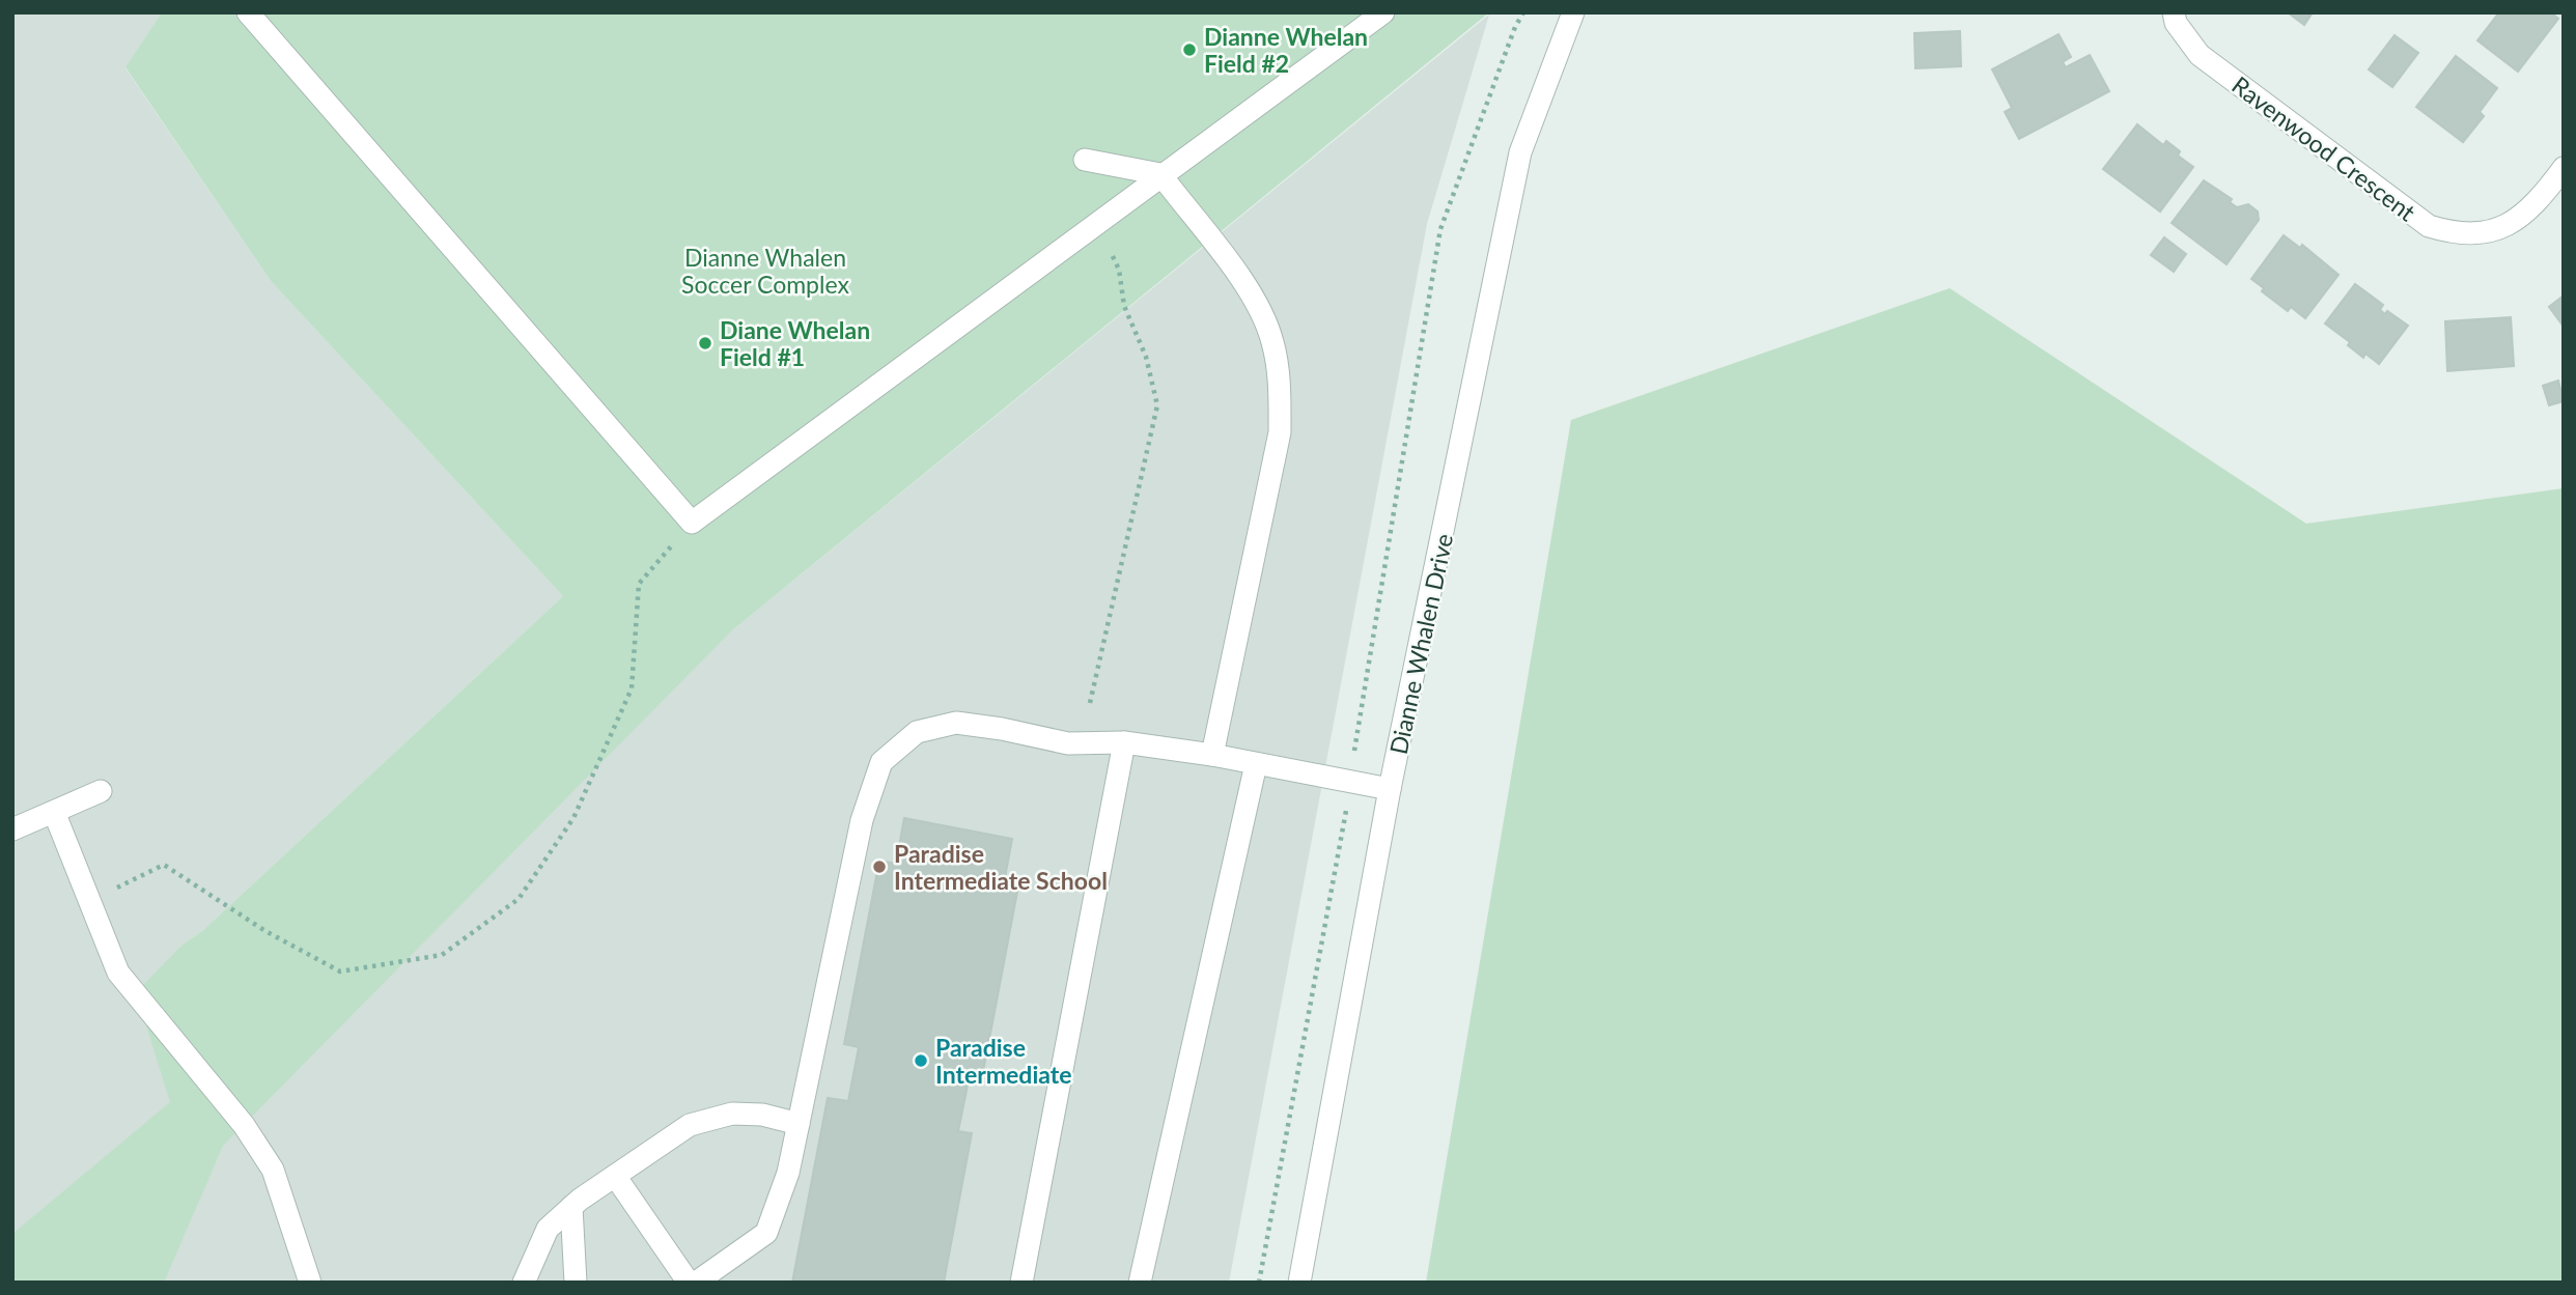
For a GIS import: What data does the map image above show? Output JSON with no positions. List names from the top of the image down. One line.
{"streets":{"street":["Ravenwood Crescent","Dianne Whalen Drive"]},"parks":["Dianne Whalen Soccer Complex"],"places":["Dianne Whelan Field #2","Diane Whelan Field #1","Paradise Intermediate School","Paradise Intermediate"]}
